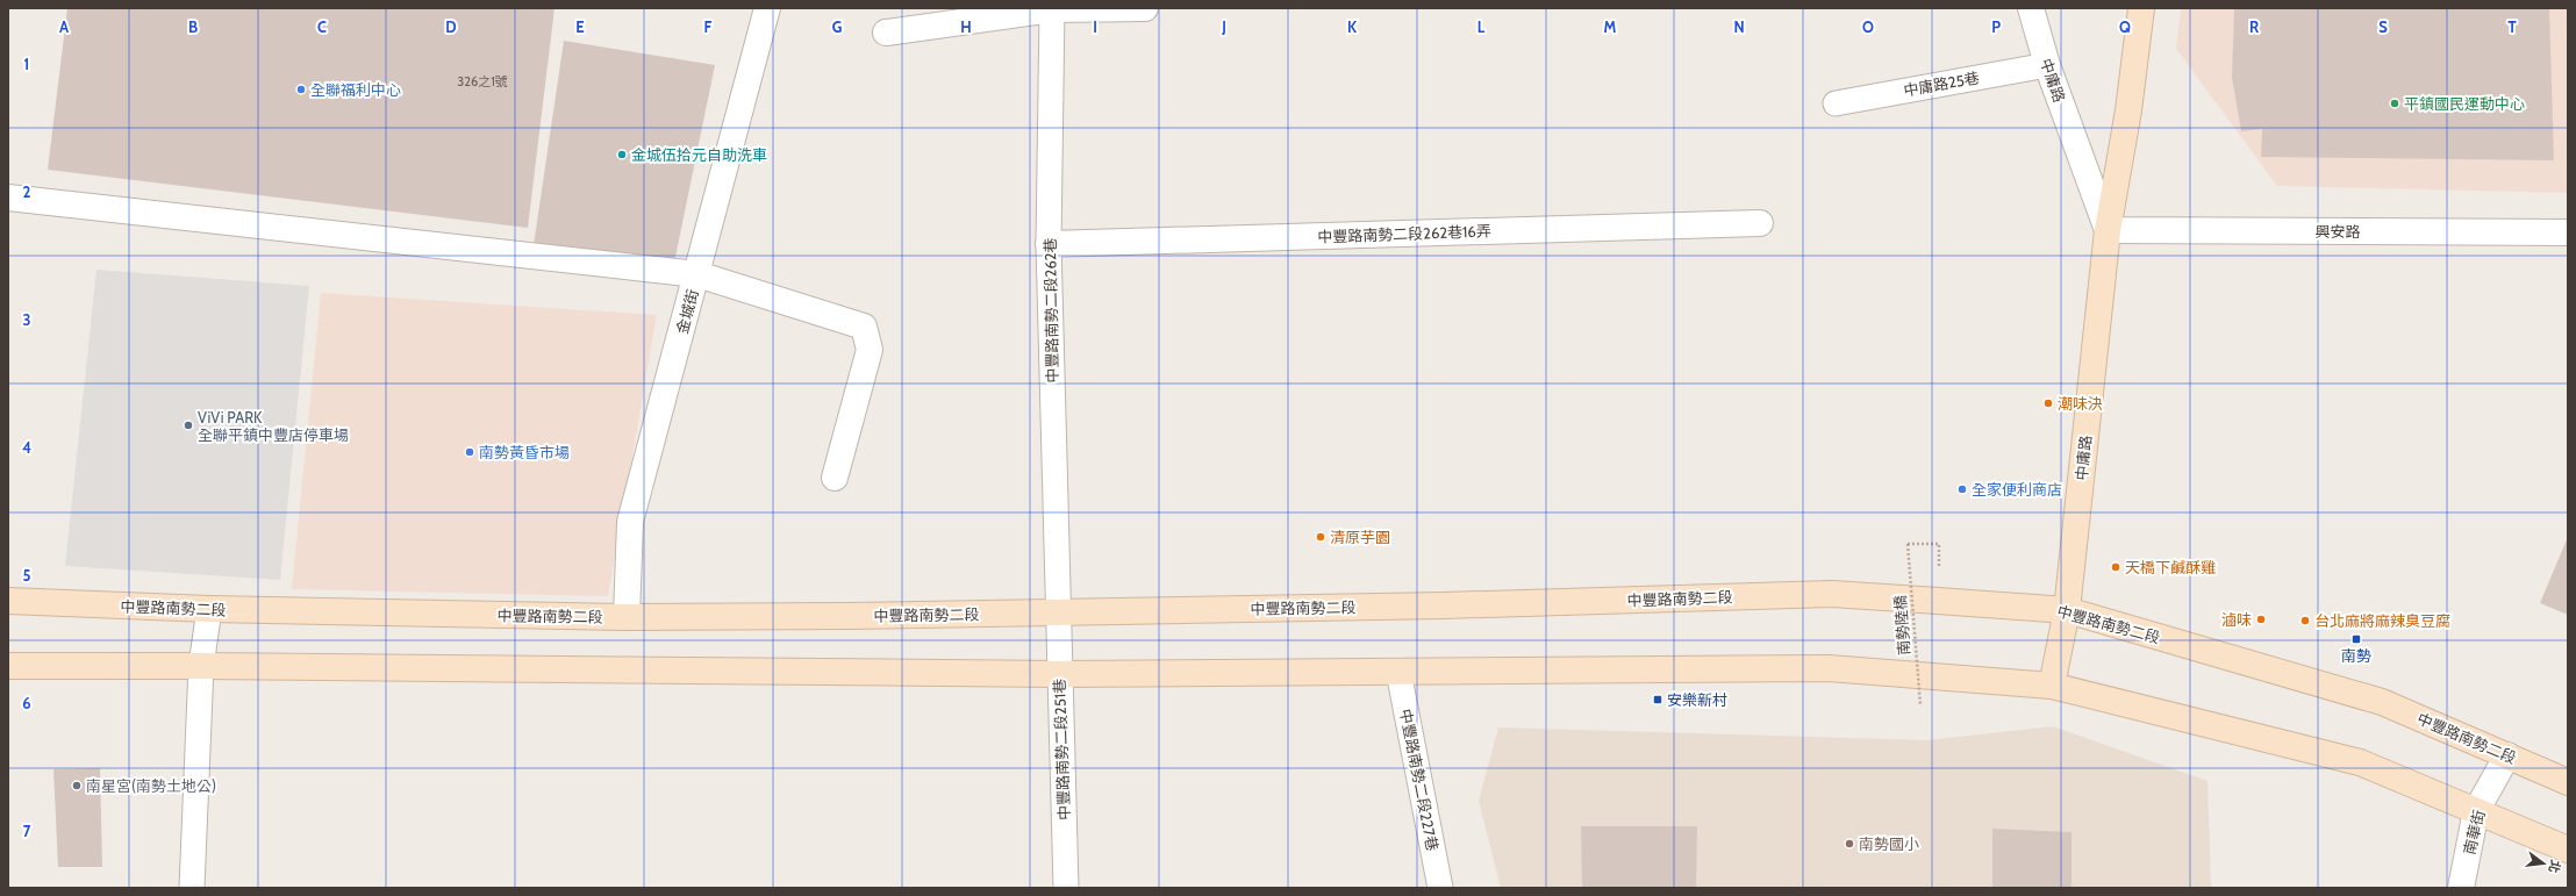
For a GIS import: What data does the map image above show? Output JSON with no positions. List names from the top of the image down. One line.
{"streets":{"main road":["中庸路","中豐路南勢二段"],"street":["興安路","中豐路南勢二段262巷16弄","金城街","南華街"],"lane":["中庸路25巷","中豐路南勢二段262巷","中豐路南勢二段251巷","中豐路南勢二段227巷"],"path":["南勢陸橋"]},"crossings":[["中庸路","中庸路25巷"],["中庸路","興安路"],["中庸路","中豐路南勢二段"],["中豐路南勢二段262巷16弄","中豐路南勢二段262巷"],["中豐路南勢二段262巷","中豐路南勢二段"],["中豐路南勢二段262巷","中豐路南勢二段251巷"],["金城街","中豐路南勢二段"],["中豐路南勢二段","中豐路南勢二段251巷"],["中豐路南勢二段","南華街"]],"places":{"other":["全聯福利中心","平鎮國民運動中心","金城伍拾元自助洗車","潮味決","ViVi PARK 全聯平鎮中豐店停車場","南勢黃昏市場","全家便利商店","清原芋園","天橋下鹹酥雞","滷味","台北麻將麻辣臭豆腐","南星宮(南勢土地公)","南勢國小"],"transit":["南勢","安樂新村"]},"house_numbers":["326之1號"],"north":"right","grid":{"columns":["A","B","C","D","E","F","G","H","I","J","K","L","M","N","O","P","Q","R","S","T"],"rows":["1","2","3","4","5","6","7"]}}
